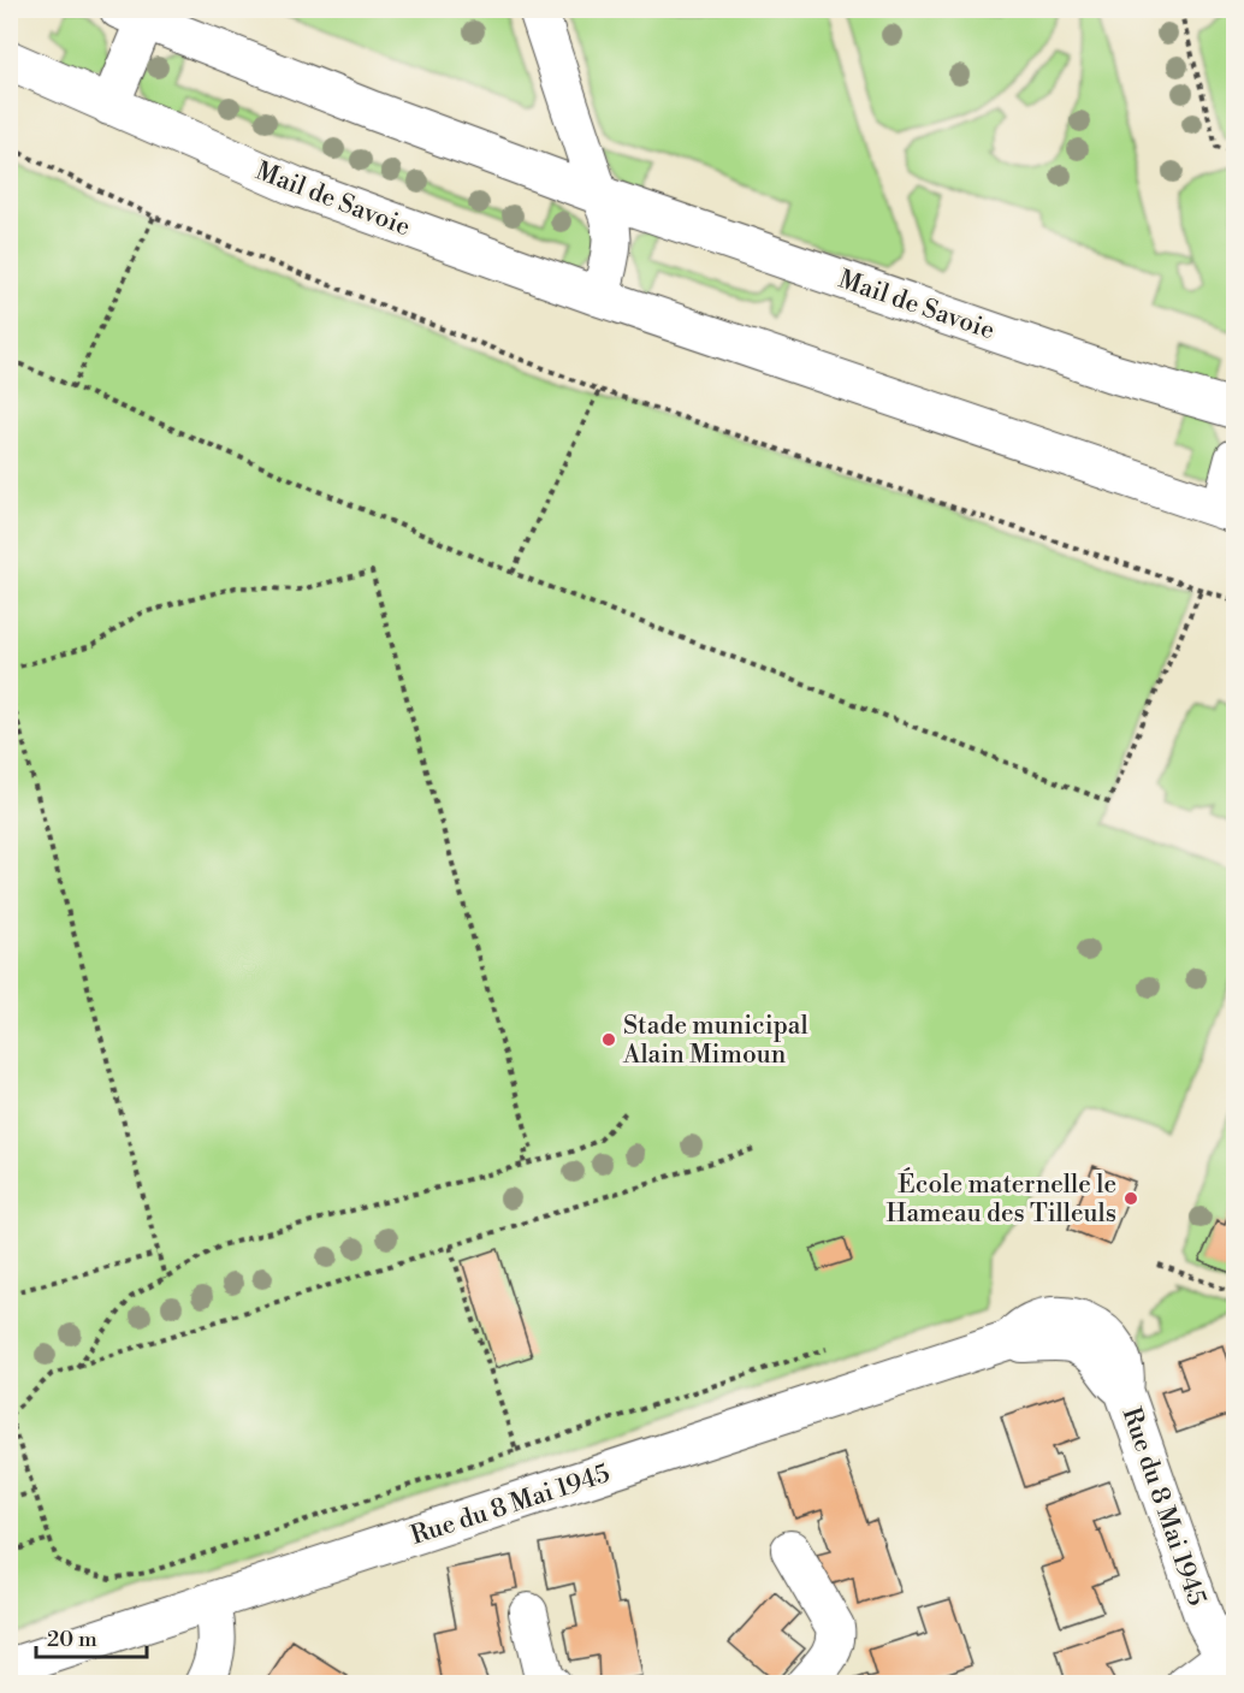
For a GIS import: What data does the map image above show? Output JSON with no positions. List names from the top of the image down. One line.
{"streets":{"street":["Mail de Savoie","Rue du 8 Mai 1945"]},"places":["Stade municipal Alain Mimoun","École maternelle le Hameau des Tilleuls"],"scale_bar":"20 m"}
